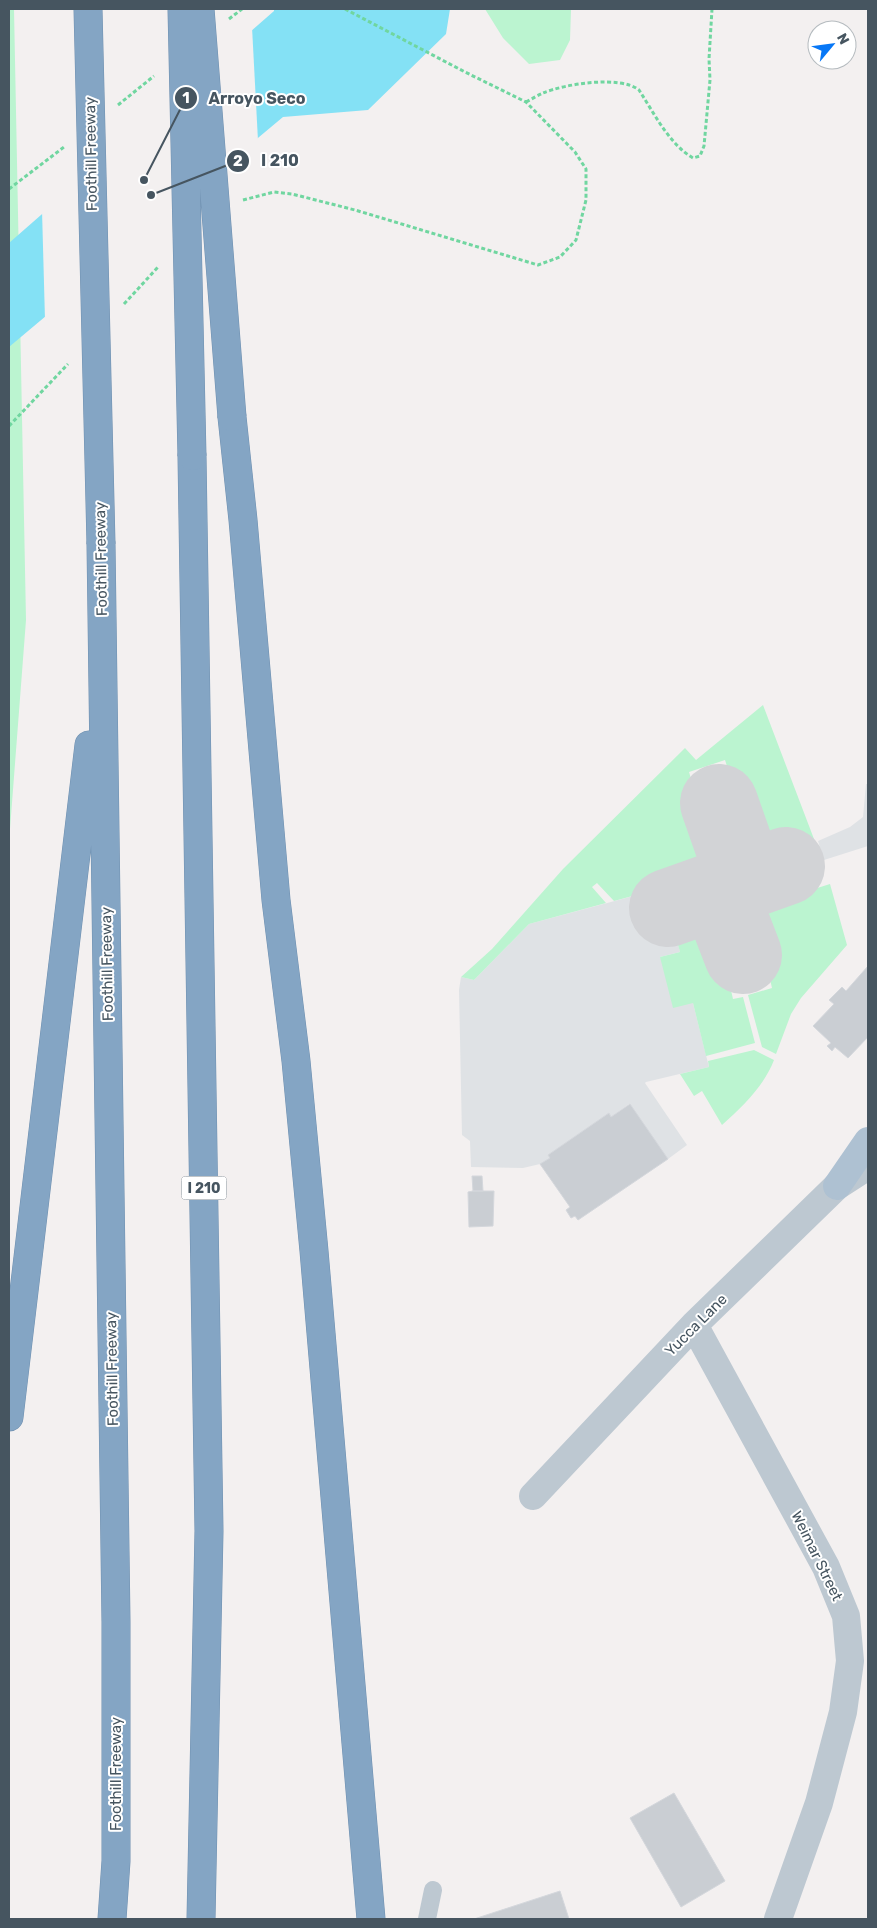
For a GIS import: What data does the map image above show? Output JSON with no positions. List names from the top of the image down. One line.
{"streets":{"highway":["Foothill Freeway","I 210"],"street":["Yucca Lane","Weimar Street"]},"crossings":[["Yucca Lane","Weimar Street"]],"places":["Arroyo Seco","I 210"],"north":"top right"}
